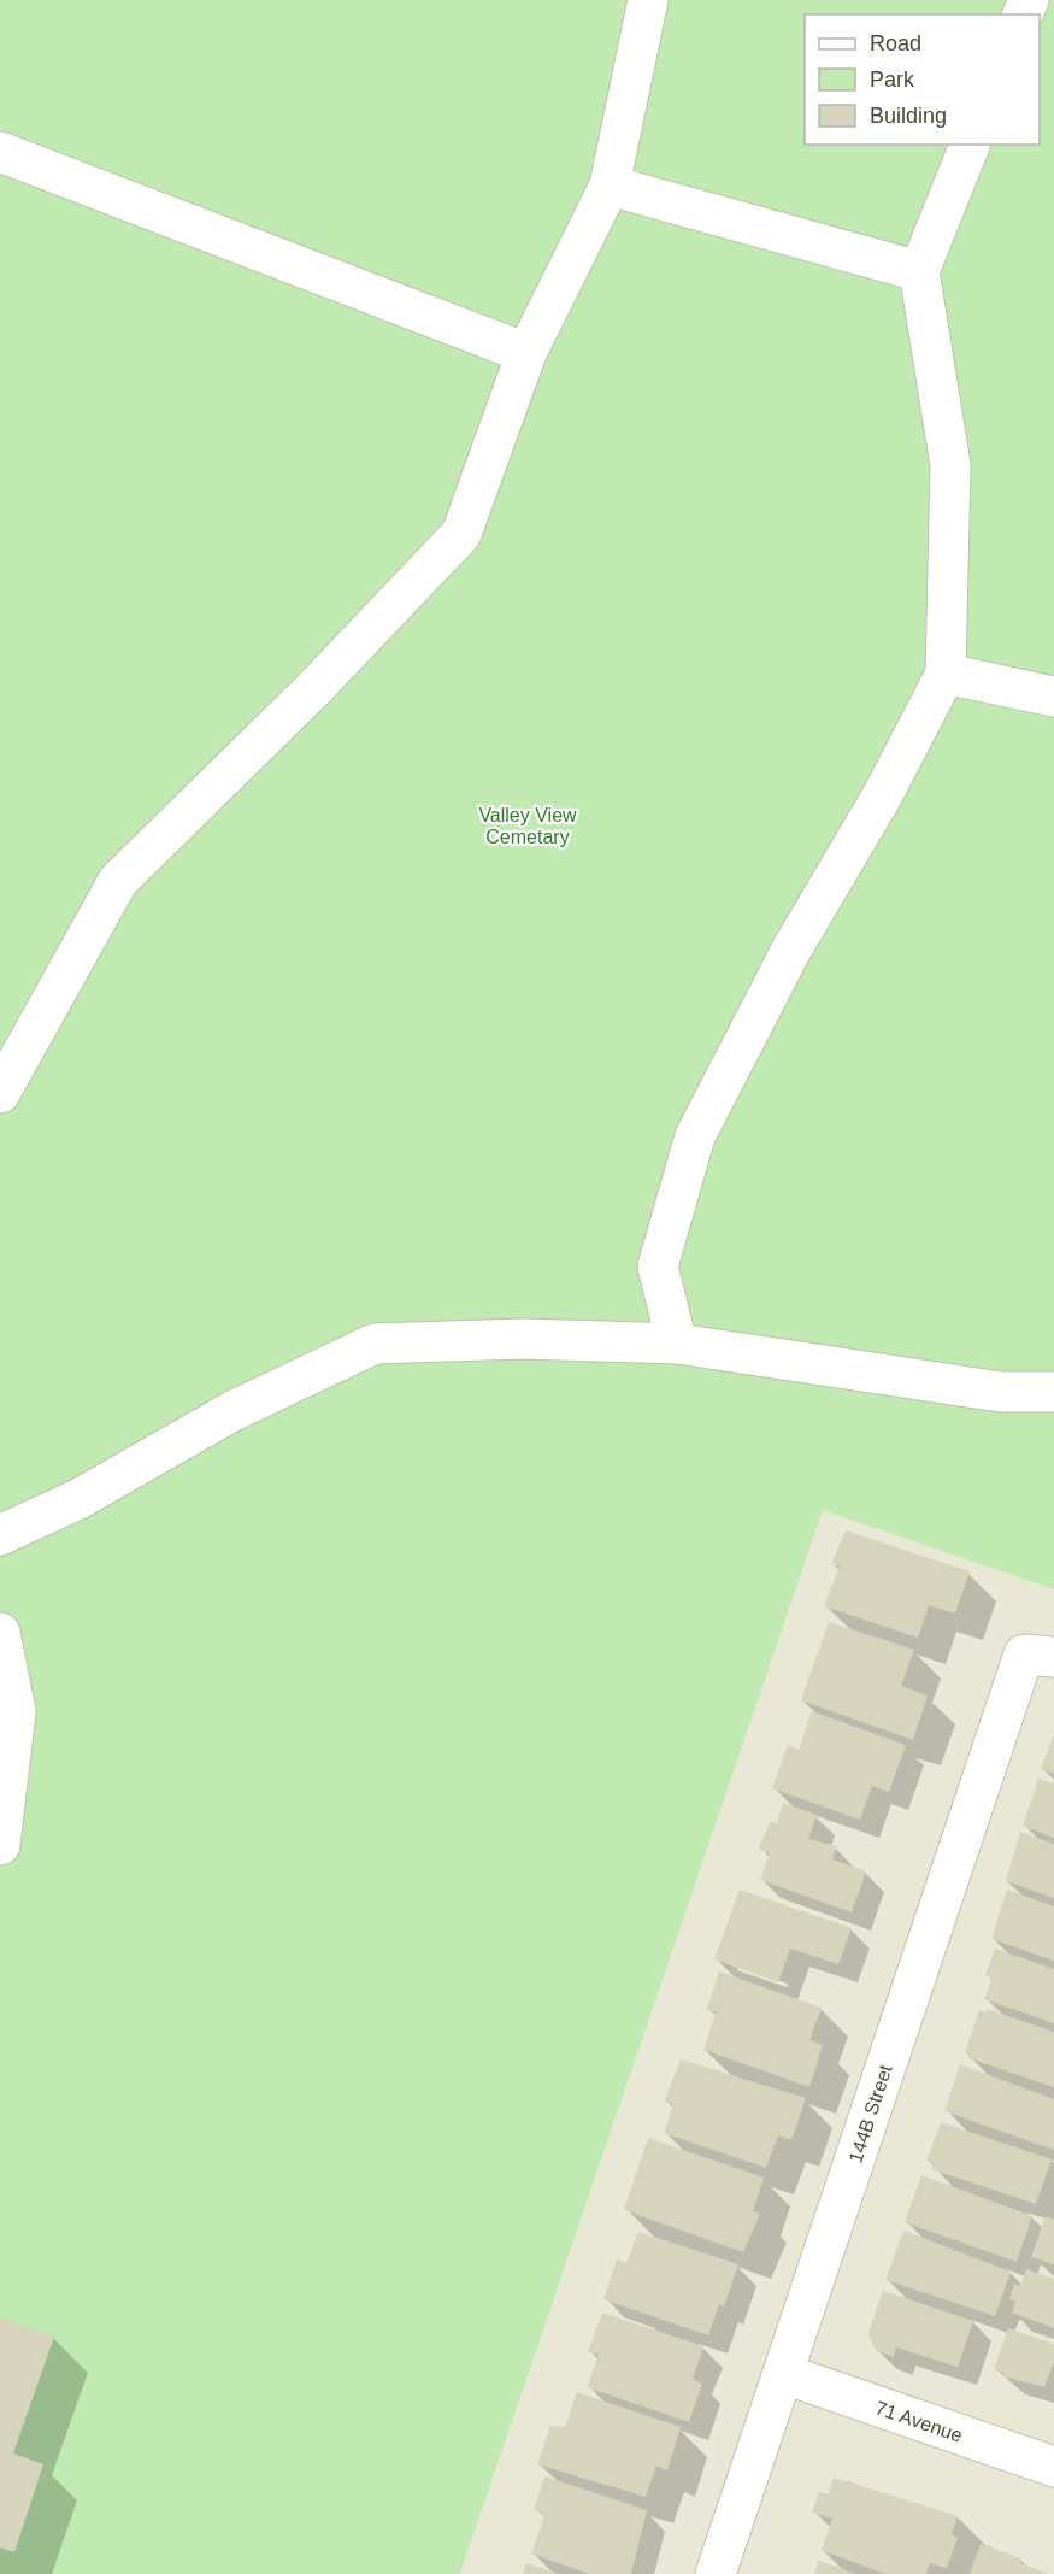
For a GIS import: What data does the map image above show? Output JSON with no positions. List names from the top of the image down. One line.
{"streets":{"street":["144B Street","71 Avenue"]},"crossings":[["144B Street","71 Avenue"]],"parks":["Valley View Cemetary"],"legend":["Road","Park","Building"]}
